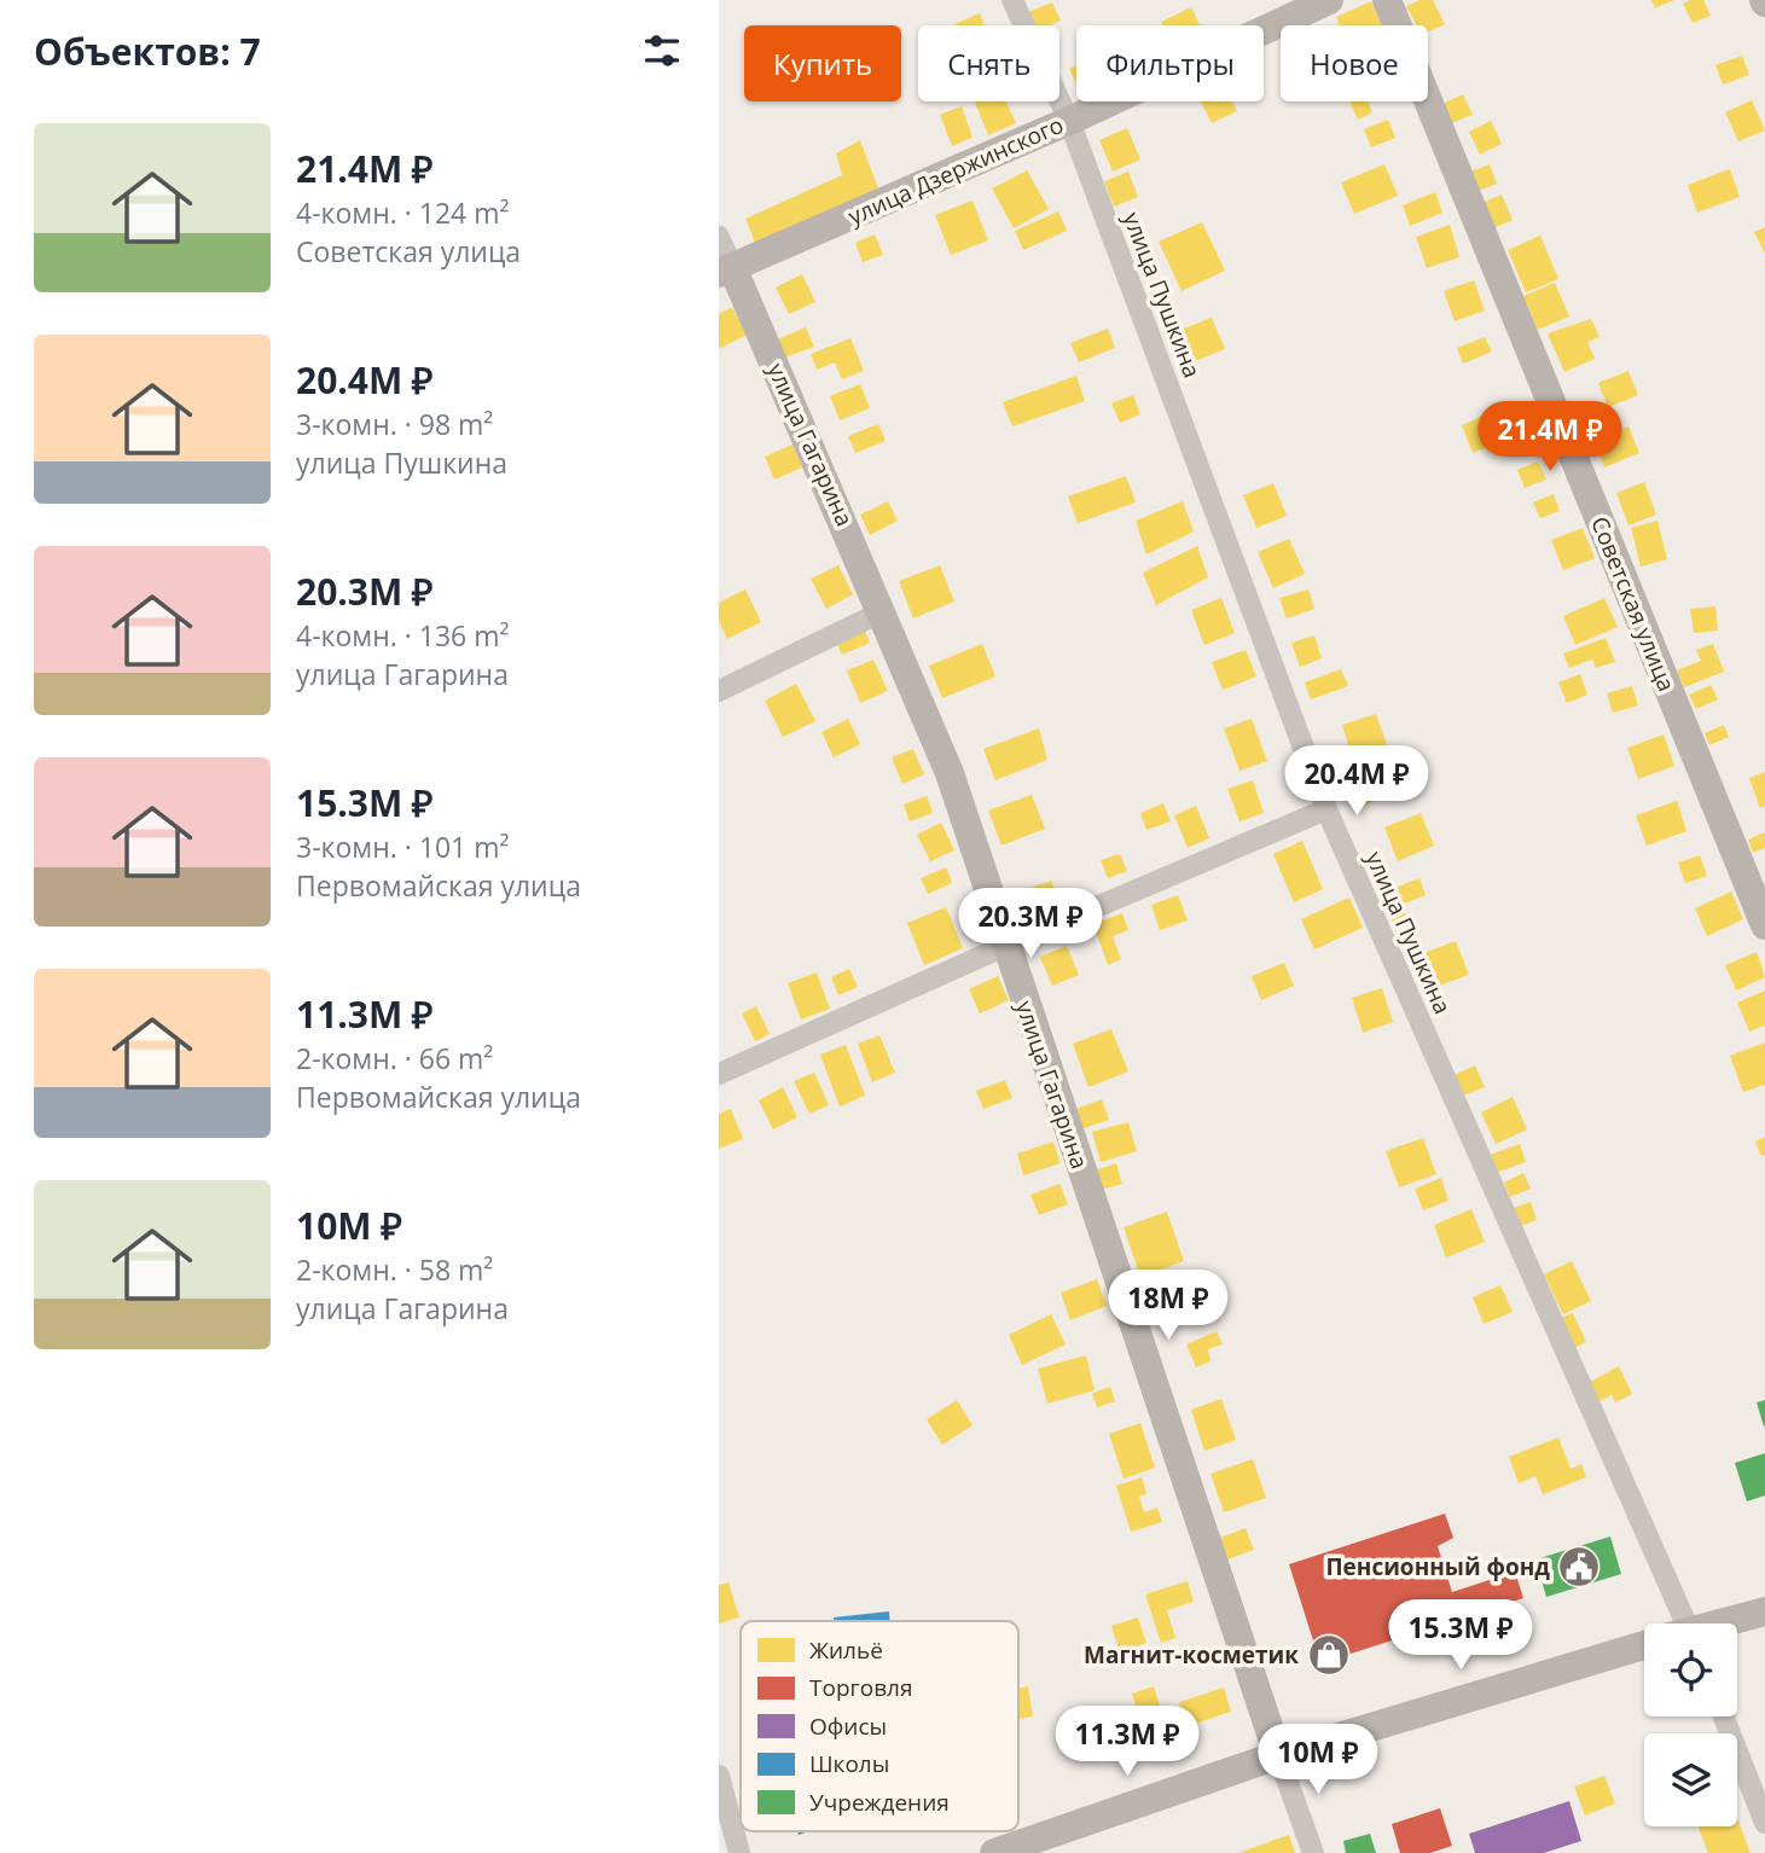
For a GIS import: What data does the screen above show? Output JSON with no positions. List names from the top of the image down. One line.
{"streets":{"street":["улица Дзержинского","улица Пушкина","улица Гагарина","Советская улица"]},"crossings":[["улица Дзержинского","улица Пушкина"],["улица Дзержинского","улица Гагарина"]],"places":{"public building":["Пенсионный фонд"],"shop":["Магнит-косметик"]},"legend":["Жильё","Торговля","Офисы","Школы","Учреждения"],"page":{"heading":"Объектов: 7","chip":["Купить","Снять","Фильтры","Новое"],"list":[{"name":"21.4M ₽","note":"4-комн. · 124 m² · Советская улица"},{"name":"20.4M ₽","note":"3-комн. · 98 m² · улица Пушкина"},{"name":"20.3M ₽","note":"4-комн. · 136 m² · улица Гагарина"},{"name":"15.3M ₽","note":"3-комн. · 101 m² · Первомайская улица"},{"name":"11.3M ₽","note":"2-комн. · 66 m² · Первомайская улица"},{"name":"10M ₽","note":"2-комн. · 58 m² · улица Гагарина"}],"price":["21.4M ₽","20.4M ₽","20.3M ₽","18M ₽","15.3M ₽","11.3M ₽","10M ₽"]}}
